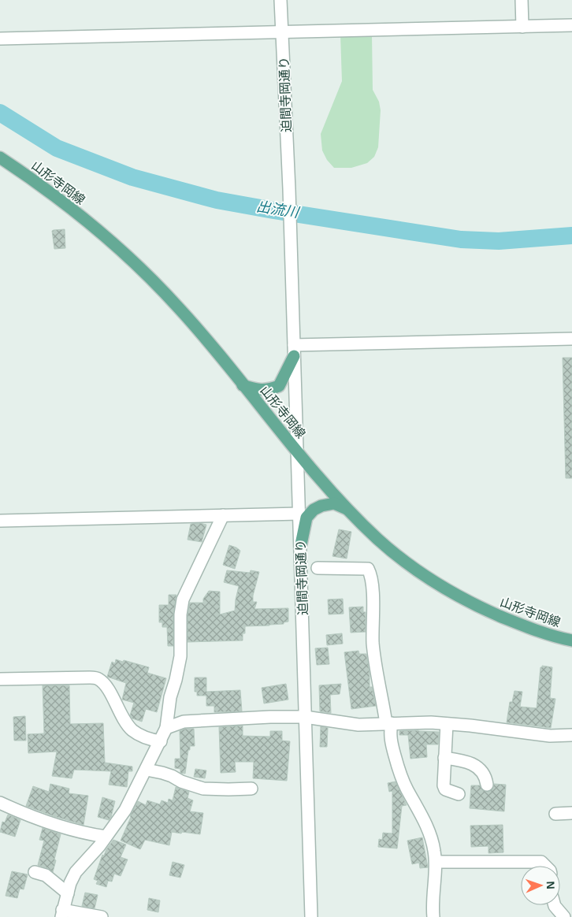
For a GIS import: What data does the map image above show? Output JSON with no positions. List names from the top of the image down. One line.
{"streets":{"main road":["山形寺岡線"],"street":["迫間寺岡通り"]},"crossings":[["迫間寺岡通り","山形寺岡線"]],"water":["出流川"],"north":"right"}
